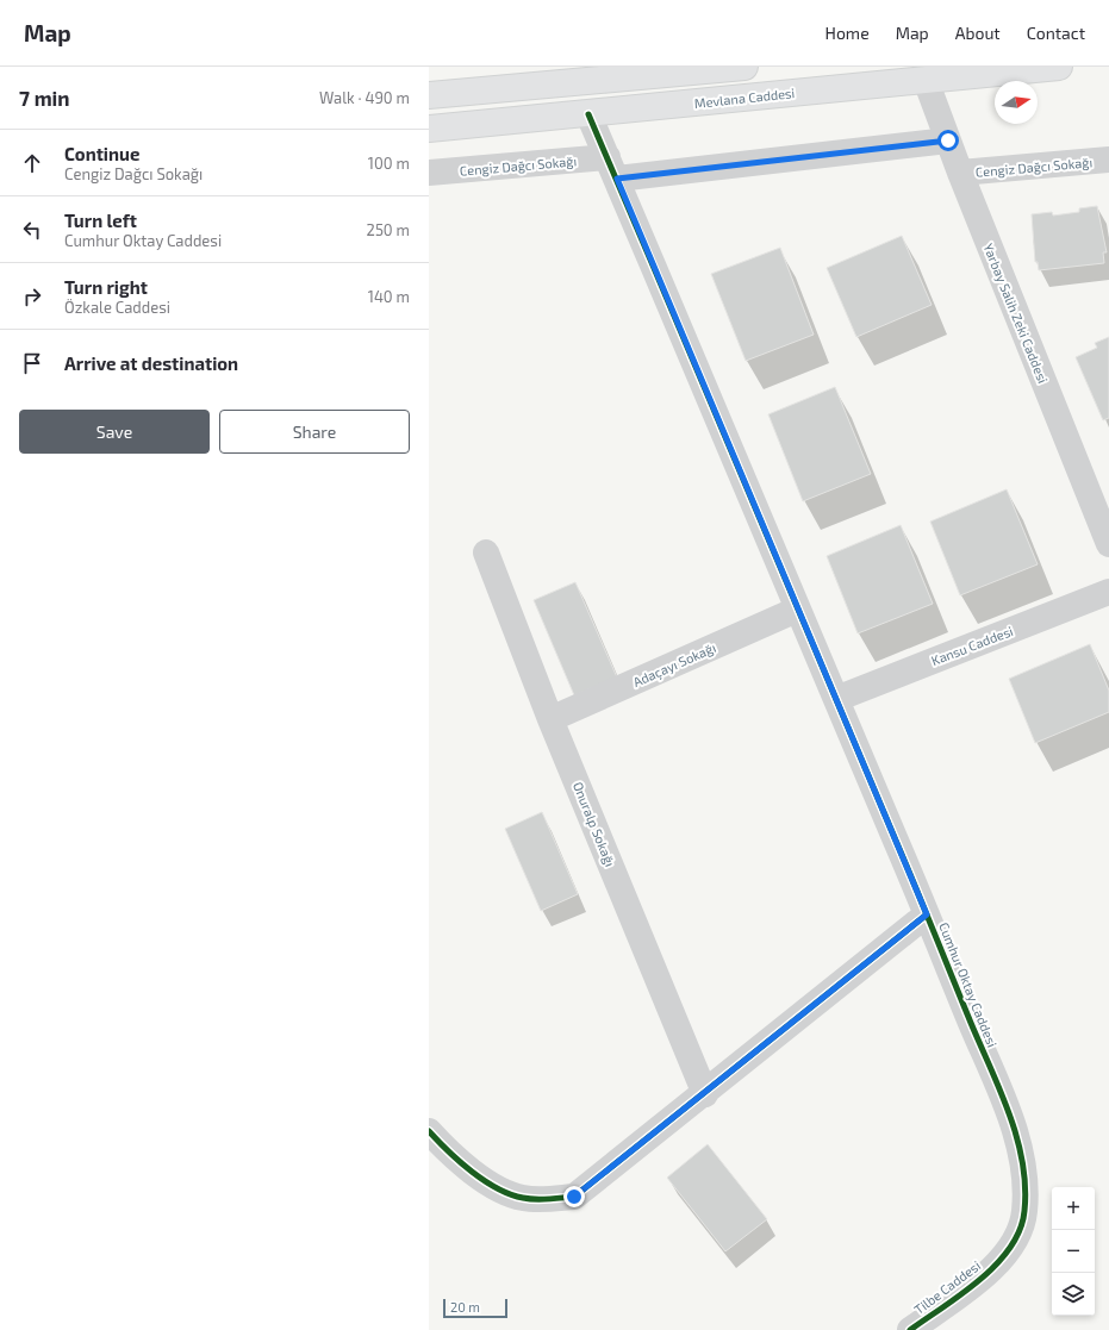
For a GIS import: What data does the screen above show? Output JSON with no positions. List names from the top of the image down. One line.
{"streets":{"main road":["Mevlana Caddesi"],"street":["Cengiz Dağcı Sokağı","Yarbay Salih Zeki Caddesi","Kansu Caddesi","Adaçayı Sokağı","Onuralp Sokağı","Cumhur Oktay Caddesi","Tilbe Caddesi"]},"crossings":[["Mevlana Caddesi","Yarbay Salih Zeki Caddesi"],["Mevlana Caddesi","Cumhur Oktay Caddesi"],["Cengiz Dağcı Sokağı","Yarbay Salih Zeki Caddesi"],["Cengiz Dağcı Sokağı","Cumhur Oktay Caddesi"],["Kansu Caddesi","Cumhur Oktay Caddesi"],["Adaçayı Sokağı","Onuralp Sokağı"],["Adaçayı Sokağı","Cumhur Oktay Caddesi"],["Cumhur Oktay Caddesi","Tilbe Caddesi"]],"scale_bar":"20 m","north":"right","page":{"header":"Map","nav":["Home","Map","About","Contact"],"heading":["7 min","Walk · 490 m"],"list":[["Continue","Cengiz Dağcı Sokağı","100 m"],["Turn left","Cumhur Oktay Caddesi","250 m"],["Turn right","Özkale Caddesi","140 m"],"Arrive at destination"],"buttons":["Save","Share"],"map_buttons":["+","−"],"scale":"20 m"}}
